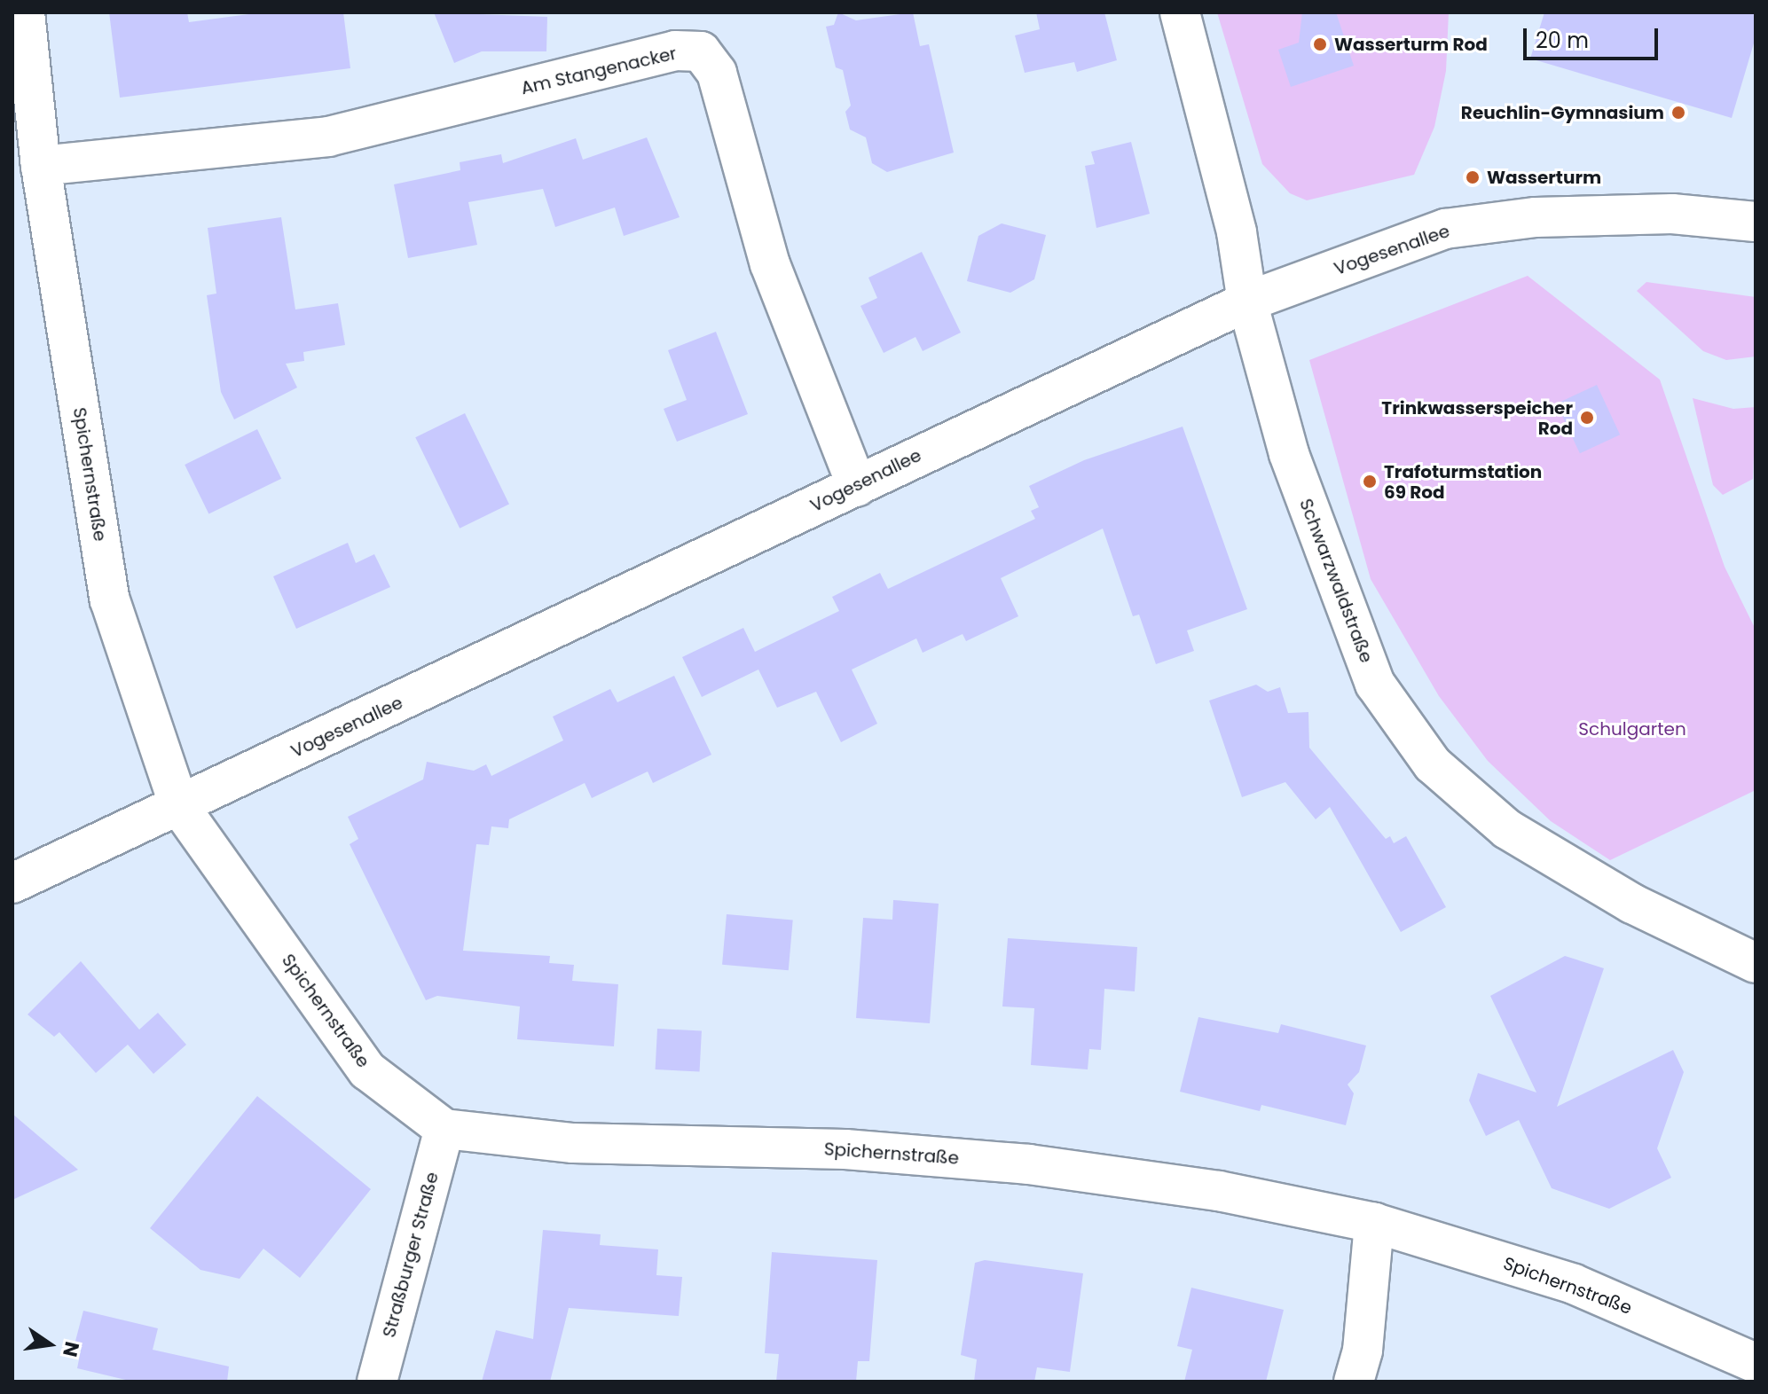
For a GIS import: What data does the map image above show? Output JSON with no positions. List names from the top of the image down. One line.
{"streets":{"street":["Am Stangenacker","Vogesenallee","Spichernstraße","Schwarzwaldstraße","Straßburger Straße"]},"crossings":[["Am Stangenacker","Vogesenallee"],["Am Stangenacker","Spichernstraße"],["Vogesenallee","Spichernstraße"],["Vogesenallee","Schwarzwaldstraße"],["Spichernstraße","Straßburger Straße"]],"parks":["Schulgarten"],"places":["Wasserturm Rod","Reuchlin-Gymnasium","Wasserturm","Trinkwasserspeicher Rod","Trafoturmstation 69 Rod"],"scale_bar":"20 m","north":"right"}
